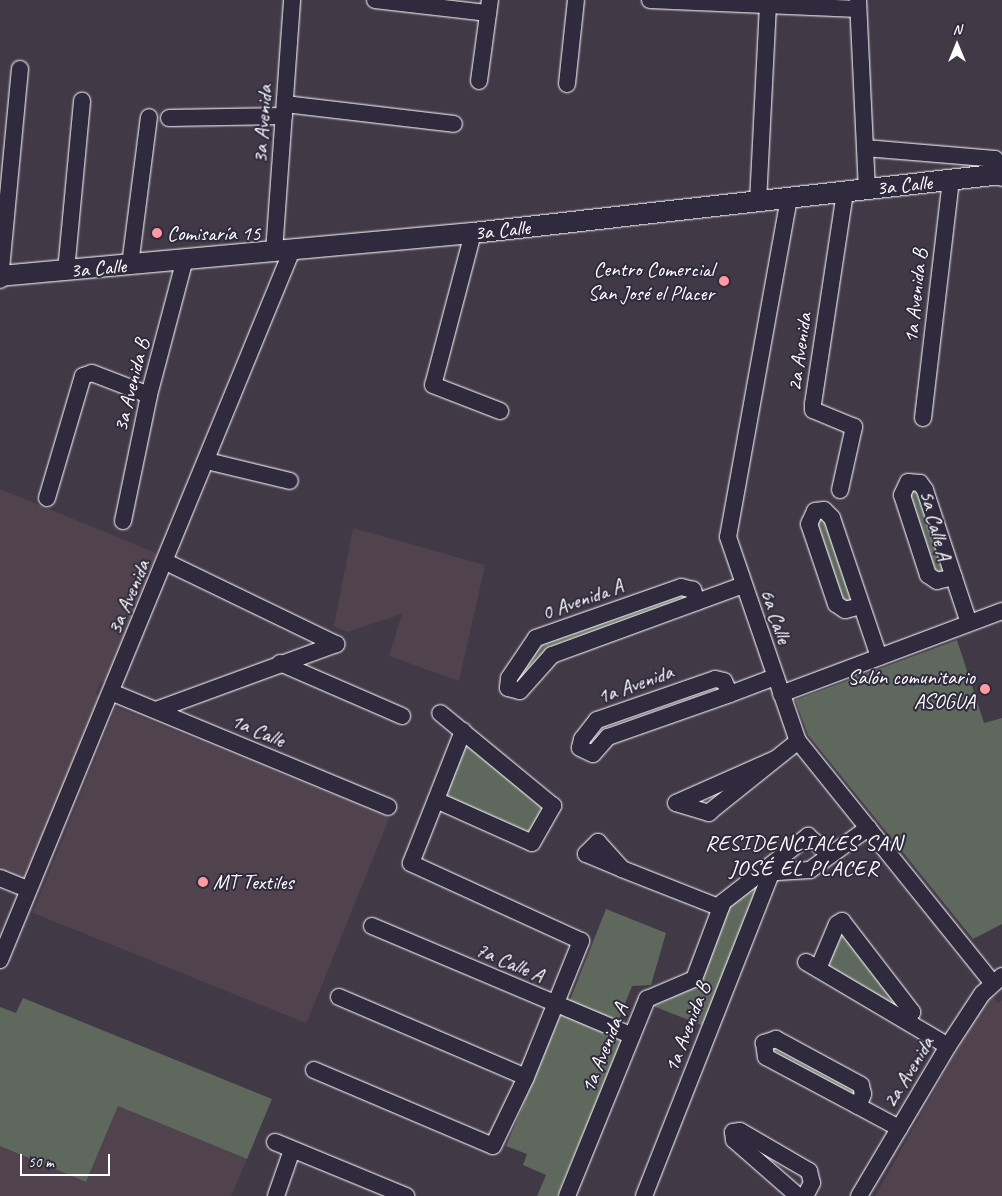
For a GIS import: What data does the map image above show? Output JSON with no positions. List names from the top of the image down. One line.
{"streets":{"main road":["3a Calle"],"street":["3a Avenida","1a Avenida B","2a Avenida","3a Avenida B","5a Calle A","0 Avenida A","6a Calle","1a Avenida","1a Calle","7a Calle A","1a Avenida A"]},"crossings":[["3a Avenida","3a Calle"],["3a Avenida","1a Calle"],["3a Calle","1a Avenida B"],["3a Calle","2a Avenida"],["3a Calle","3a Avenida B"],["3a Calle","6a Calle"],["1a Avenida B","1a Avenida A"],["2a Avenida","6a Calle"],["0 Avenida A","6a Calle"],["6a Calle","1a Avenida"],["7a Calle A","1a Avenida A"]],"districts":["RESIDENCIALES SAN JOSÉ EL PLACER"],"places":["Comisaría 15","Centro Comercial San José el Placer","Salón comunitario ASOGUA","MT Textiles"],"scale_bar":"50 m","north":"top"}
